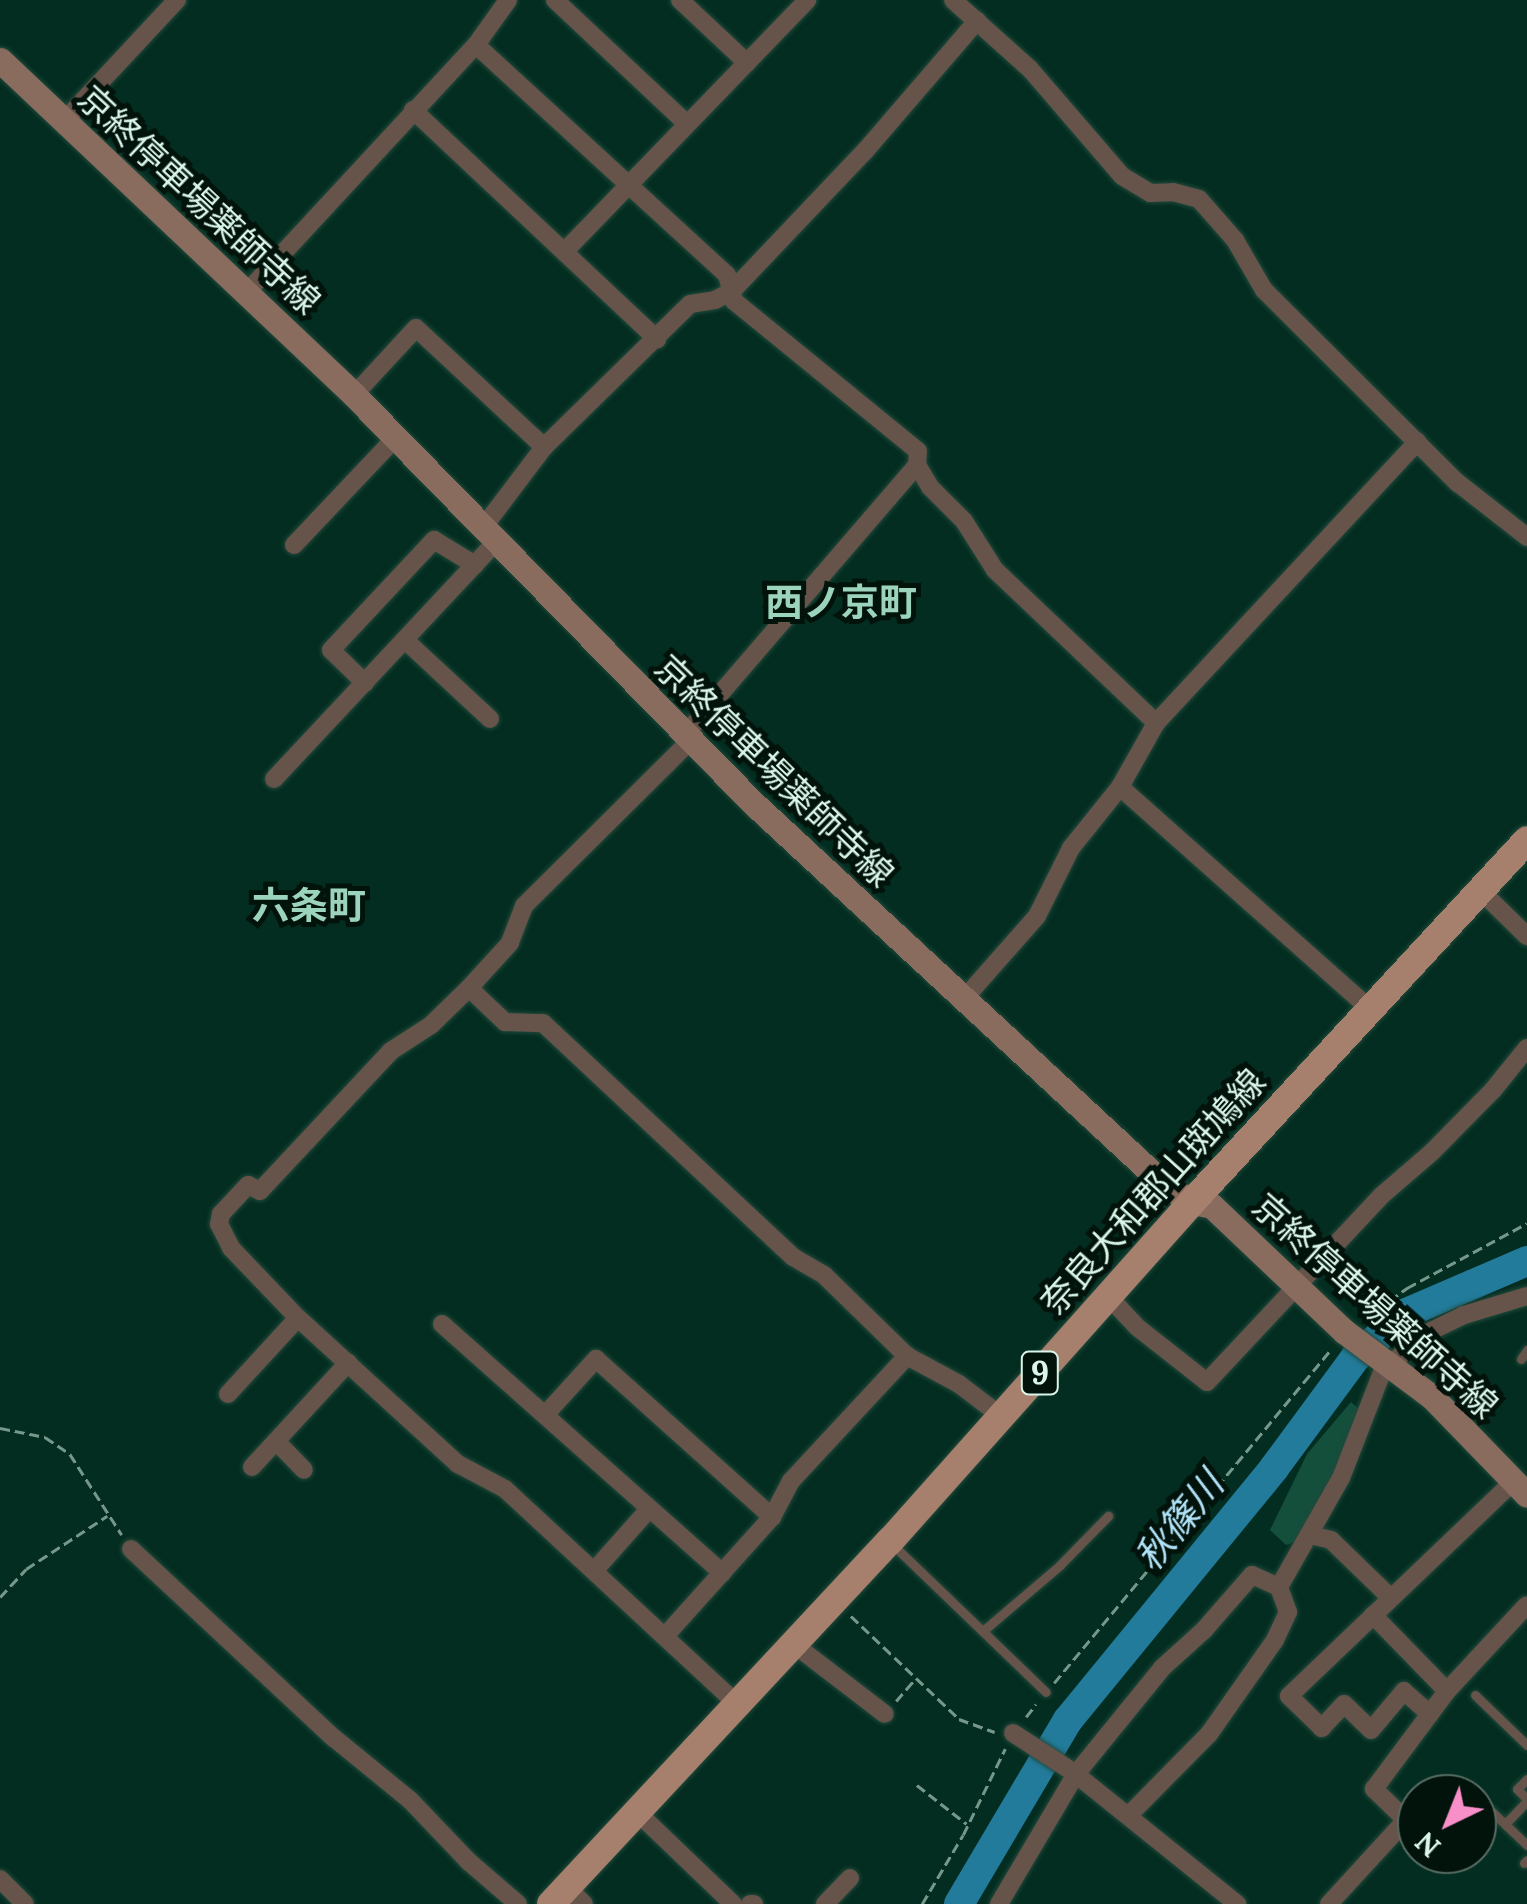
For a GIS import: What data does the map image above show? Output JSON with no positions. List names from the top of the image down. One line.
{"streets":{"main road":["京終停車場薬師寺線","奈良大和郡山斑鳩線","9"]},"crossings":[["京終停車場薬師寺線","奈良大和郡山斑鳩線"]],"districts":["西ノ京町","六条町"],"water":["秋篠川"],"north":"bottom left"}
